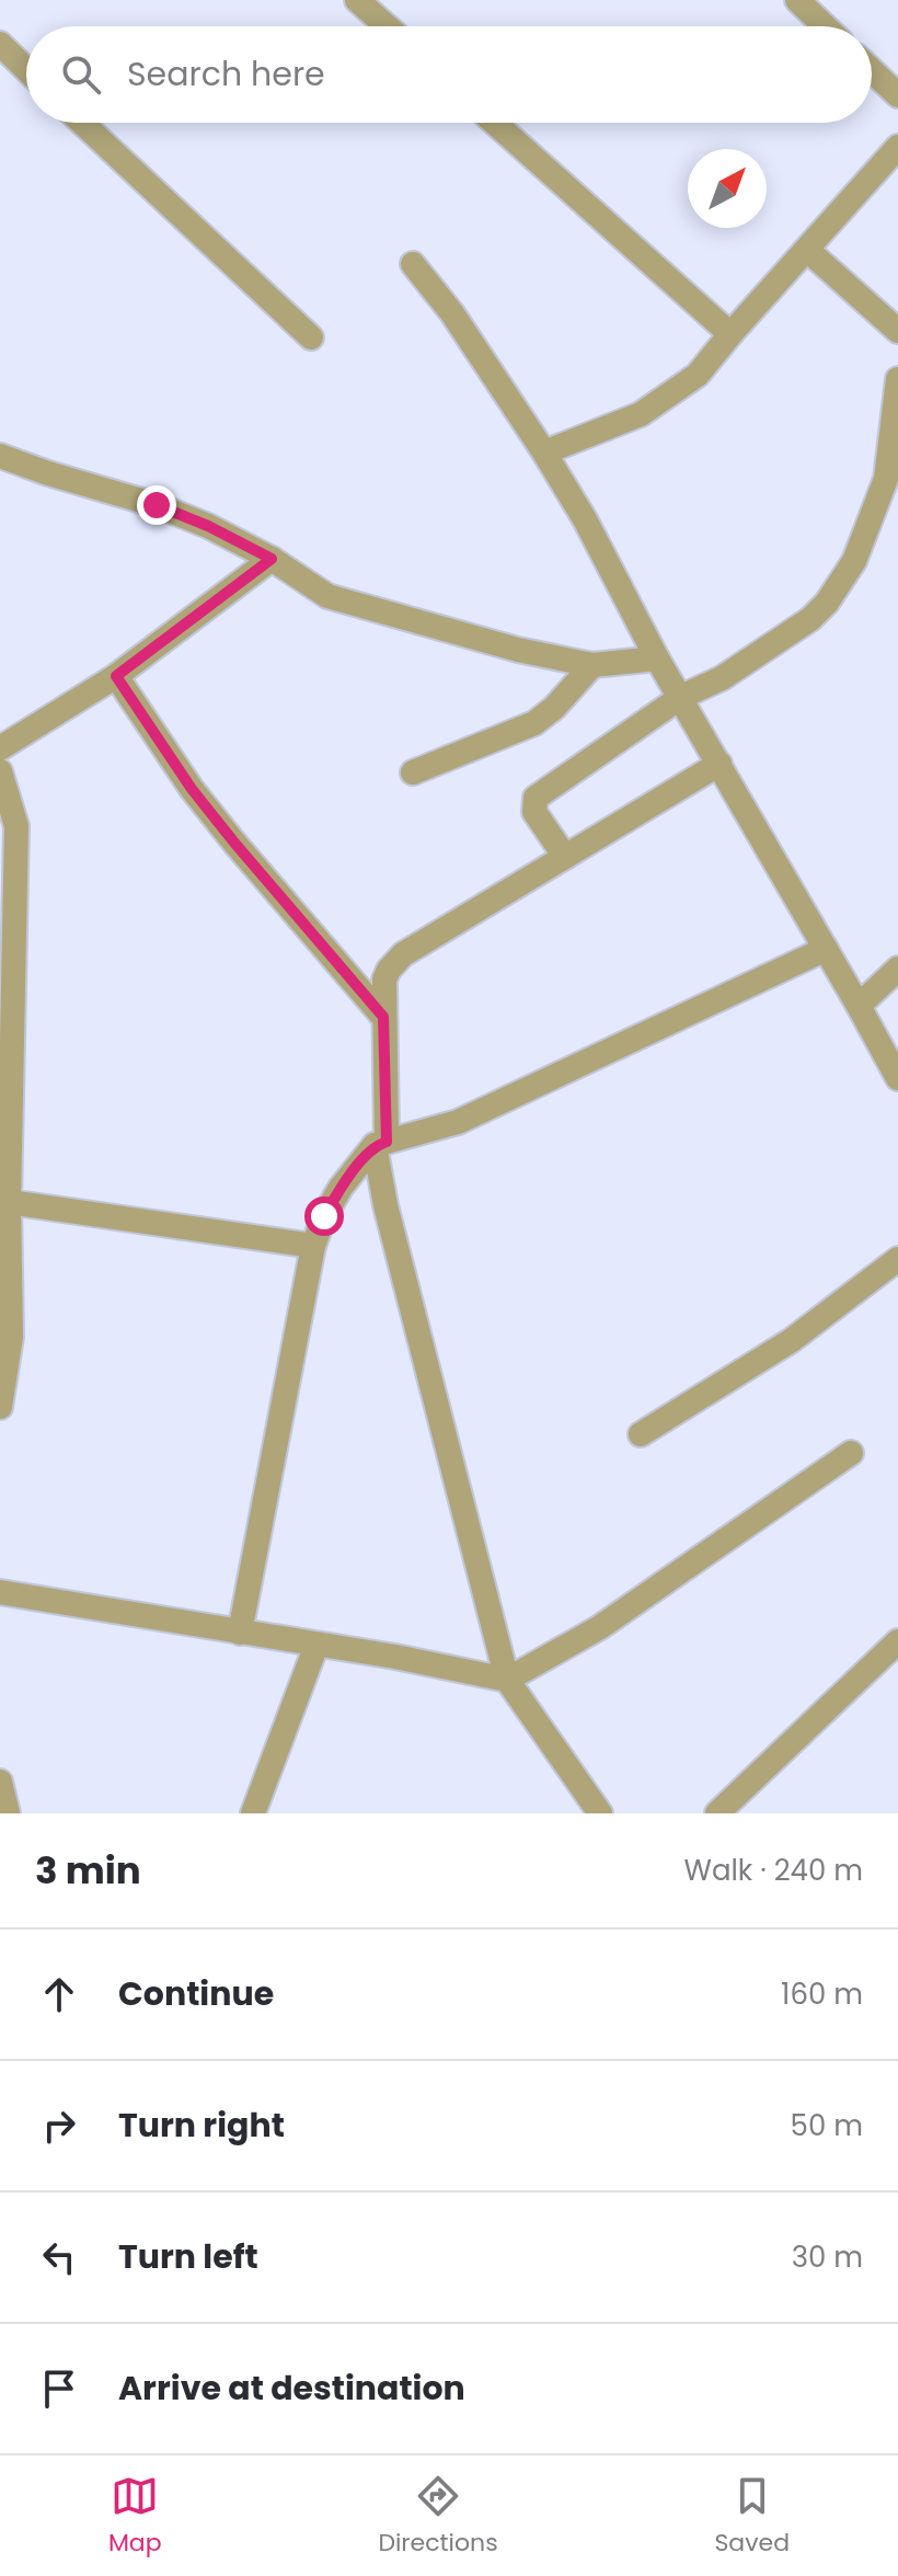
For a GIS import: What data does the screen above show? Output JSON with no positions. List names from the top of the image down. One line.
{"north":"top right","page":{"search":"Search here","heading":["3 min","Walk · 240 m"],"list":[["Continue","160 m"],["Turn right","50 m"],["Turn left","30 m"],"Arrive at destination"],"nav":["Map","Directions","Saved"]}}
